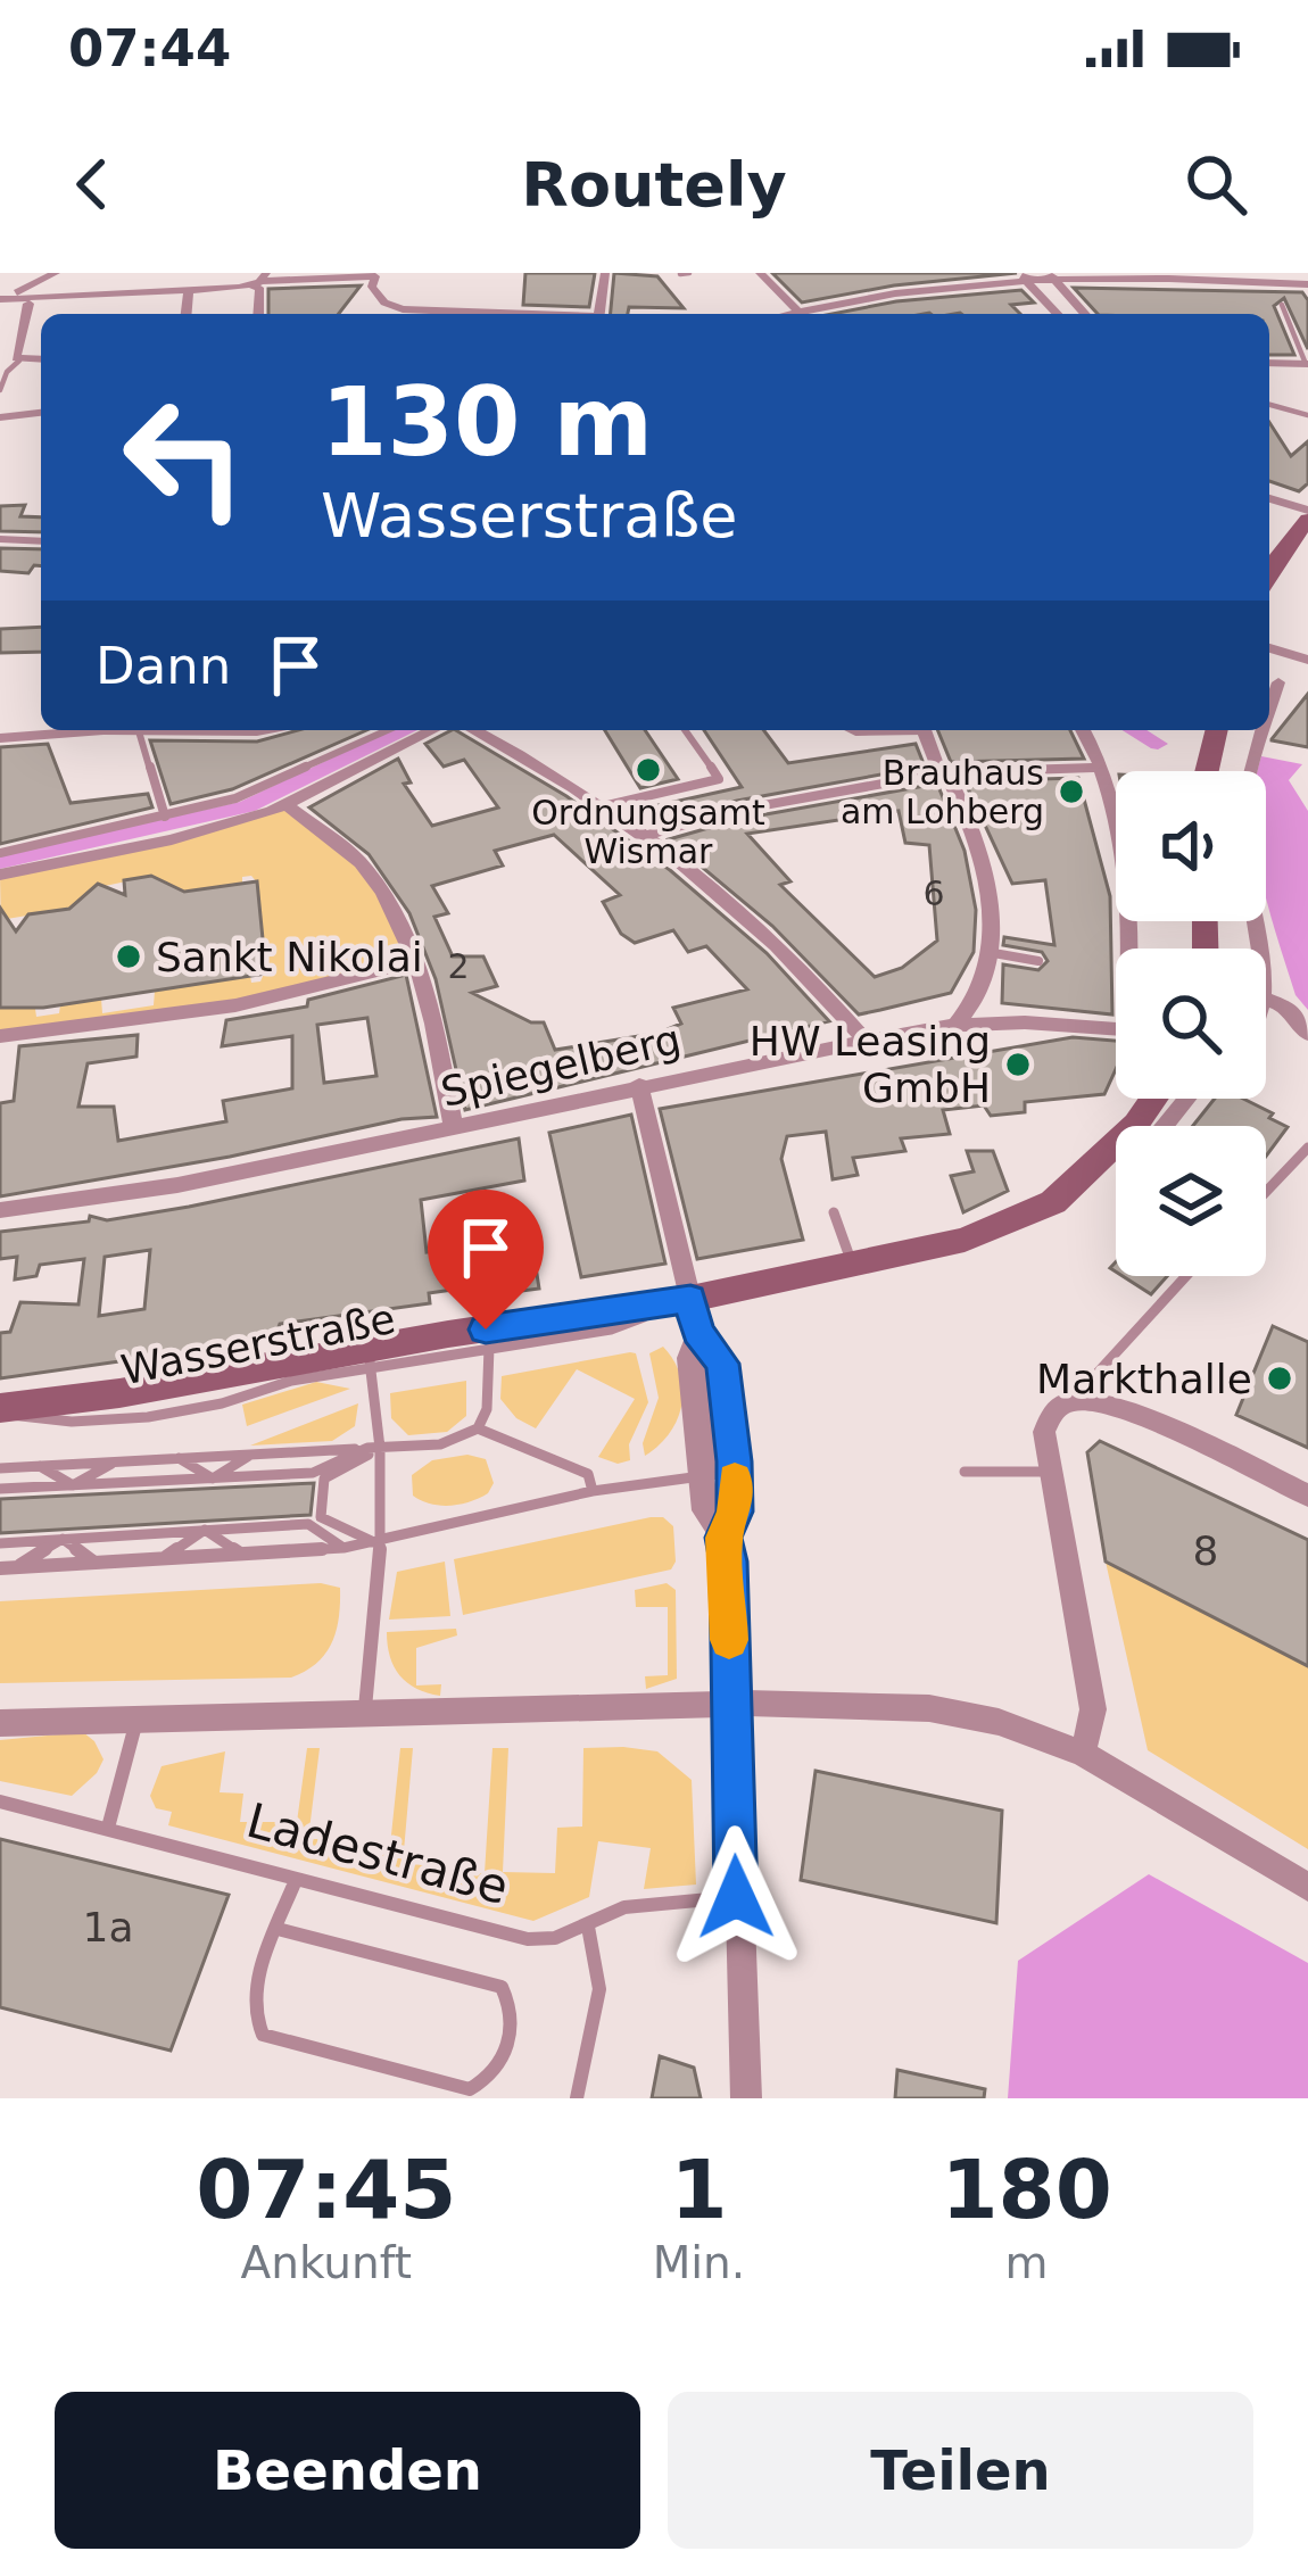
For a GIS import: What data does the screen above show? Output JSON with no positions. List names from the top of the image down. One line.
{"streets":{"street":["Spiegelberg","Wasserstraße"],"lane":["Ladestraße"]},"places":["Ordnungsamt Wismar","Brauhaus am Lohberg","Sankt Nikolai","HW Leasing GmbH","Markthalle"],"house_numbers":["6","2","8","1a"],"page":{"status":"07:44","header":"Routely","turn":["130 m","Wasserstraße"],"then":"Dann","eta":["07:45","Ankunft","1","Min.","180","m"],"buttons":["Beenden","Teilen"]}}
